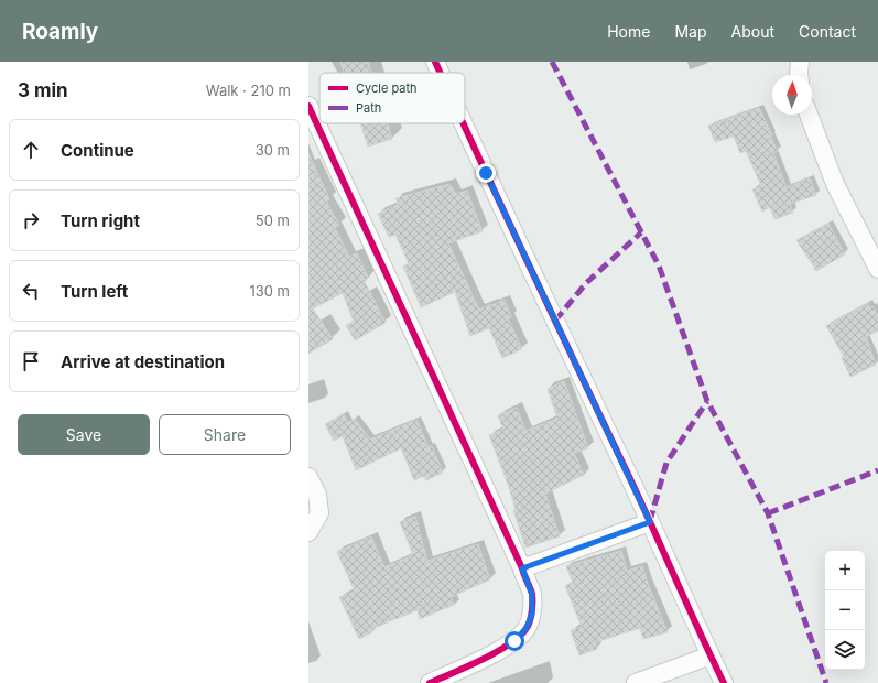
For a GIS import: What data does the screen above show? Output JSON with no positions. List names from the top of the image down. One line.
{"legend":["Cycle path","Path"],"north":"top","page":{"header":"Roamly","nav":["Home","Map","About","Contact"],"heading":["3 min","Walk · 210 m"],"list":[["Continue","30 m"],["Turn right","50 m"],["Turn left","130 m"],"Arrive at destination"],"buttons":["Save","Share"],"map_buttons":["+","−"]}}
